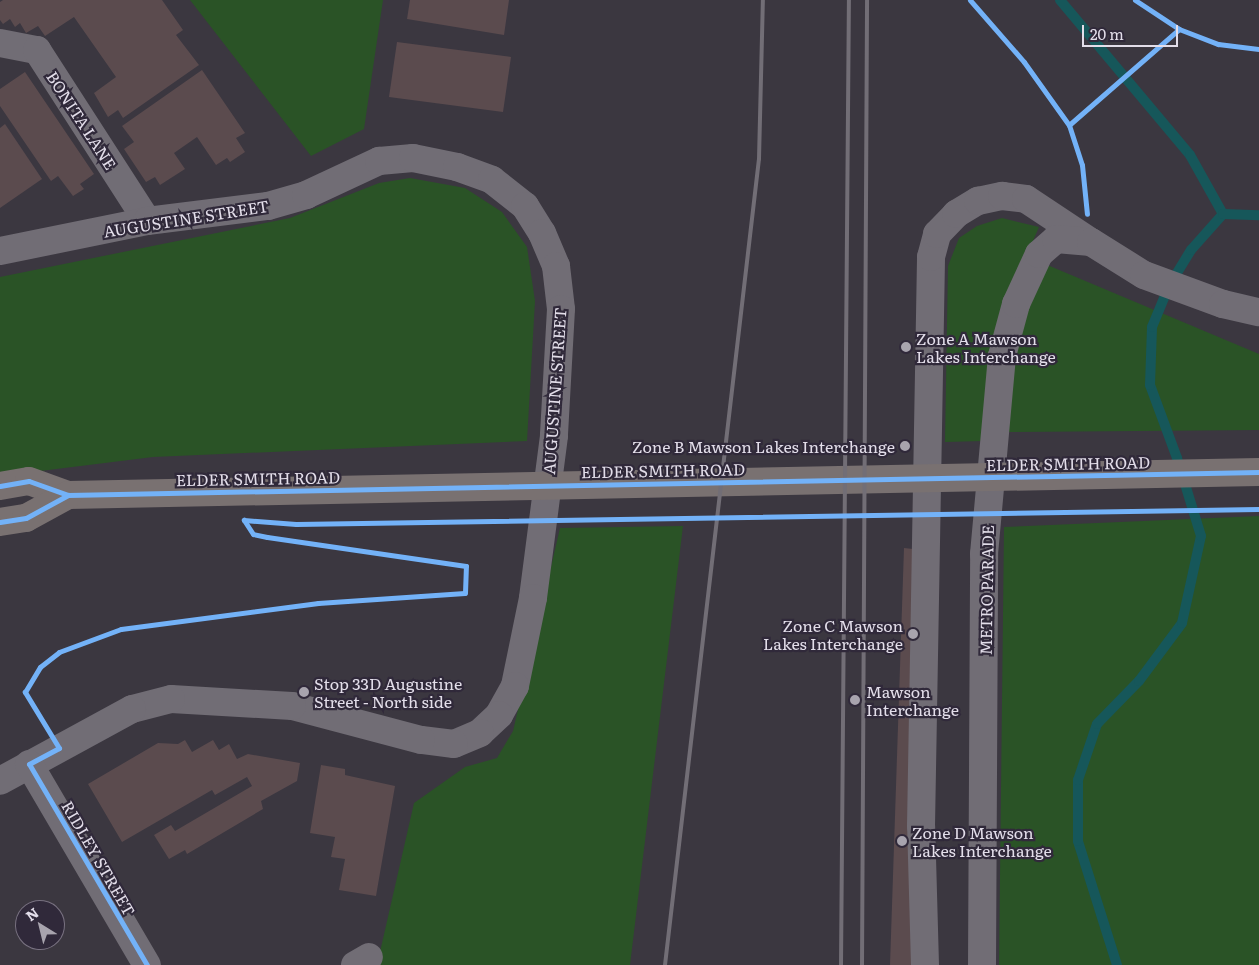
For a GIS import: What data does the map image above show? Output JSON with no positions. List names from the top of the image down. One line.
{"streets":{"main road":["ELDER SMITH ROAD"],"street":["BONITA LANE","AUGUSTINE STREET","METRO PARADE","RIDLEY STREET"]},"crossings":[["BONITA LANE","AUGUSTINE STREET"],["AUGUSTINE STREET","RIDLEY STREET"]],"places":["Zone A Mawson Lakes Interchange","Zone B Mawson Lakes Interchange","Zone C Mawson Lakes Interchange","Stop 33D Augustine Street - North side","Mawson Interchange","Zone D Mawson Lakes Interchange"],"scale_bar":"20 m","north":"top left"}
